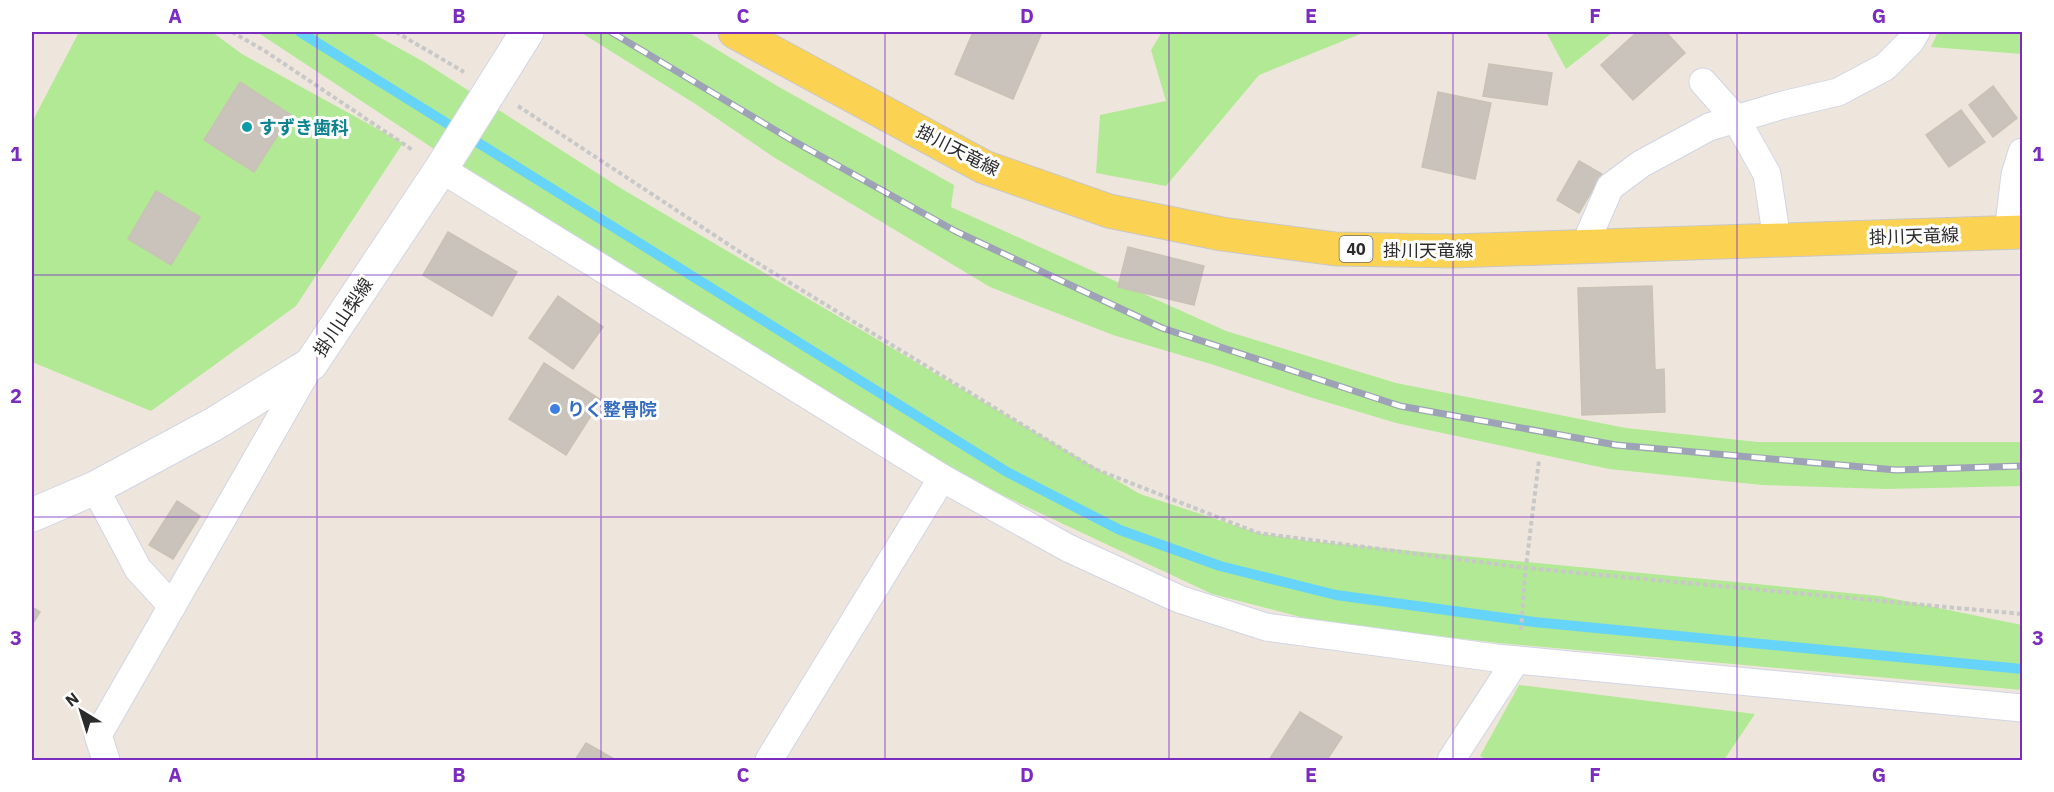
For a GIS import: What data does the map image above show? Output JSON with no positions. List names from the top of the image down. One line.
{"streets":{"main road":["掛川天竜線","40","掛川山梨線"]},"places":["すずき歯科","りく整骨院"],"north":"top left","grid":{"columns":["A","B","C","D","E","F","G"],"rows":["1","2","3"]}}
